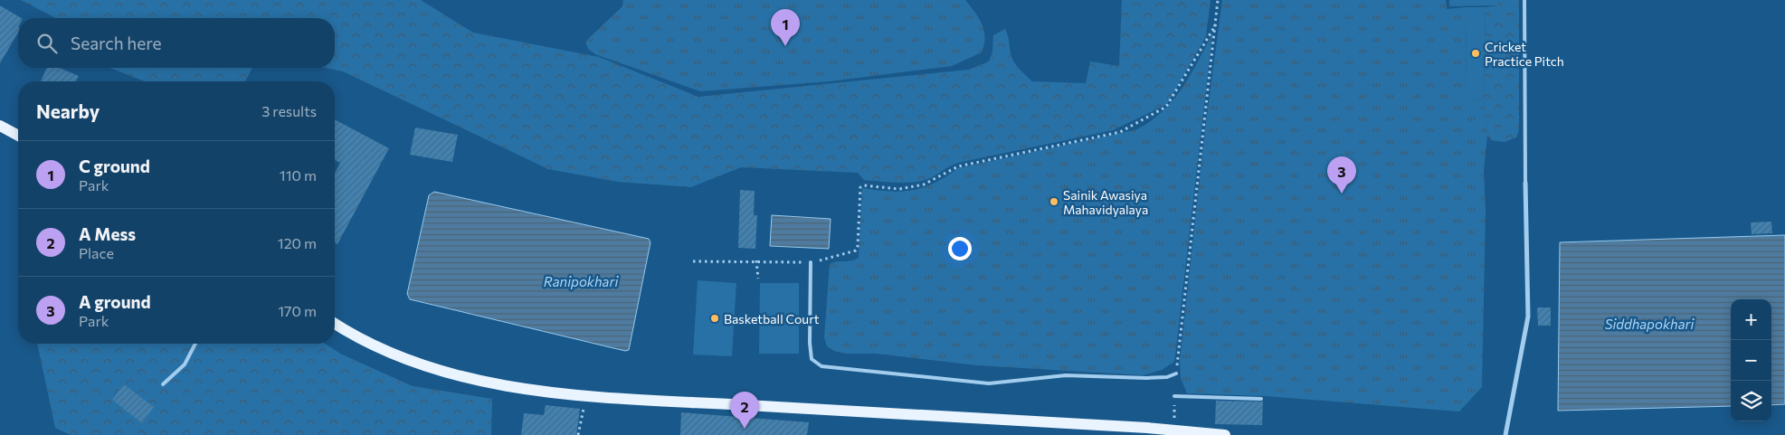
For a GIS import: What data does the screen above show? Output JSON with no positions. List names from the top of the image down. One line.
{"water":["Ranipokhari","Siddhapokhari"],"places":["Cricket Practice Pitch","Sainik Awasiya Mahavidyalaya","Basketball Court"],"page":{"pins":["1","3","2"],"search":"Search here","heading":["Nearby","3 results"],"list":[{"mark":"1","name":"C ground","note":"Park","value":"110 m"},{"mark":"2","name":"A Mess","note":"Place","value":"120 m"},{"mark":"3","name":"A ground","note":"Park","value":"170 m"}],"map_buttons":["+","−"]}}
